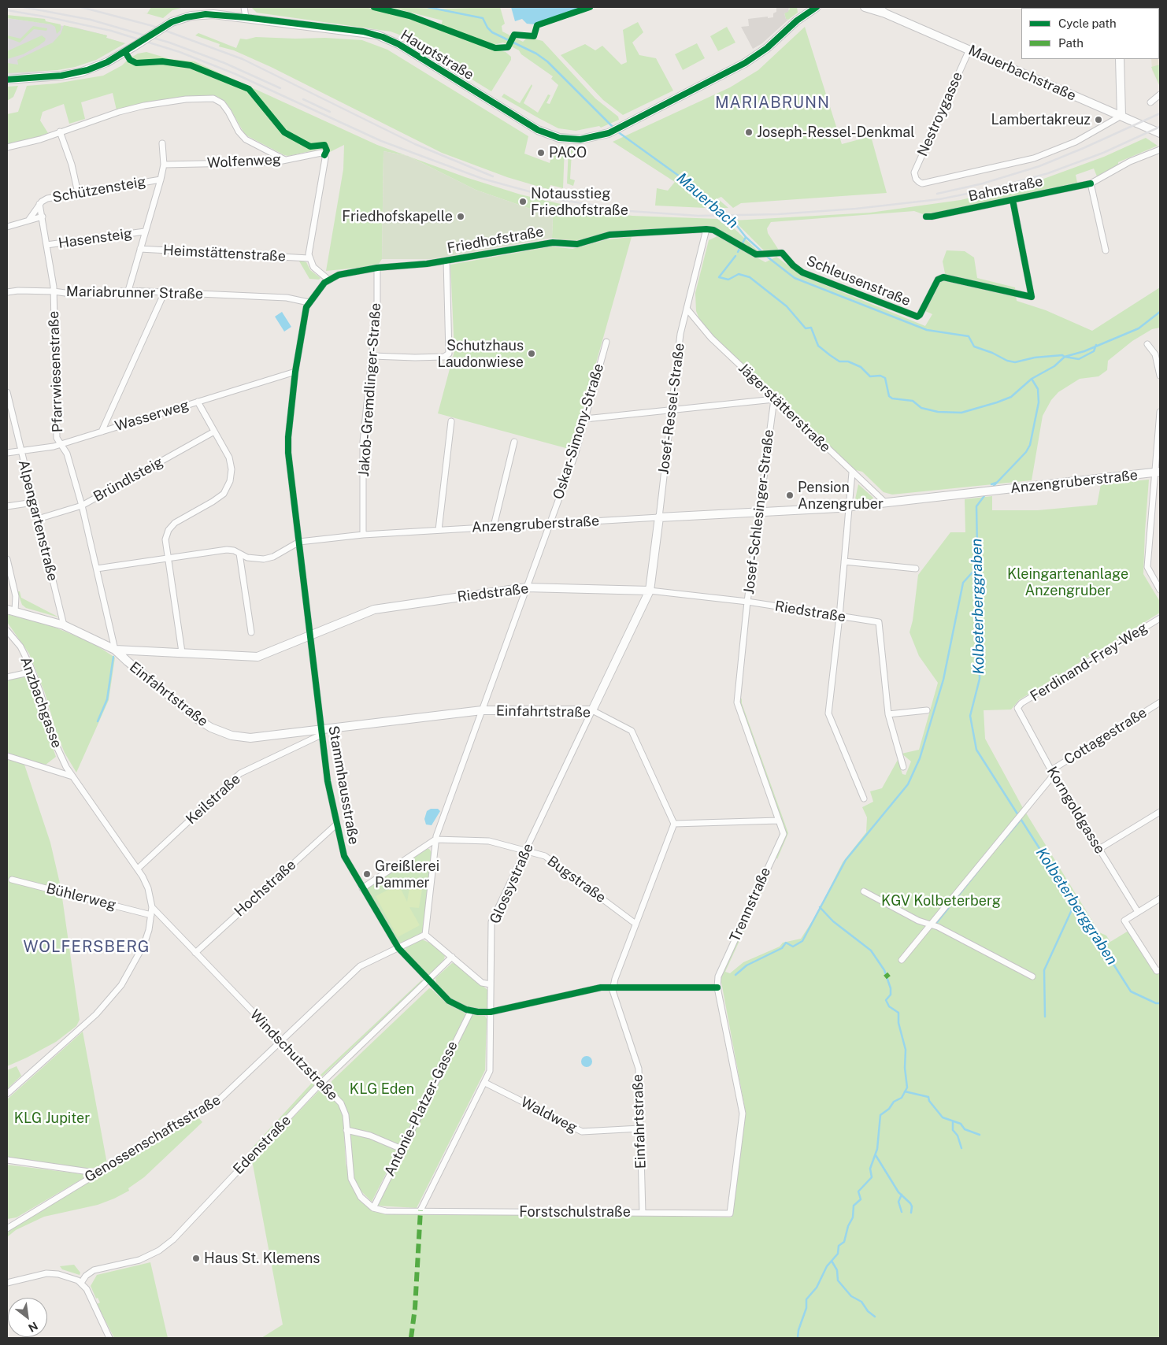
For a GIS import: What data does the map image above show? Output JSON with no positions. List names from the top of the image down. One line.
{"streets":{"street":["Hauptstraße","Mauerbachstraße","Nestroygasse","Wolfenweg","Bahnstraße","Schützensteig","Hasensteig","Friedhofstraße","Heimstättenstraße","Schleusenstraße","Mariabrunner Straße","Pfarrwiesenstraße","Jakob-Gremdlinger-Straße","Jägerstätterstraße","Josef-Ressel-Straße","Wasserweg","Oskar-Simony-Straße","Bründlsteig","Anzengruberstraße","Josef-Schlesinger-Straße","Alpengartenstraße","Riedstraße","Ferdinand-Frey-Weg","Einfahrtstraße","Anzbachgasse","Cottagestraße","Stammhausstraße","Keilstraße","Korngoldgasse","Bugstraße","Glossystraße","Hochstraße","Bühlerweg","Trennstraße","Windschutzstraße","Antonie-Platzer-Gasse","Waldweg","Genossenschaftsstraße","Edenstraße","Forstschulstraße"]},"crossings":[["Mauerbachstraße","Nestroygasse"],["Wolfenweg","Heimstättenstraße"],["Bahnstraße","Schleusenstraße"],["Schützensteig","Pfarrwiesenstraße"],["Hasensteig","Pfarrwiesenstraße"],["Friedhofstraße","Schleusenstraße"],["Friedhofstraße","Jakob-Gremdlinger-Straße"],["Friedhofstraße","Josef-Ressel-Straße"],["Mariabrunner Straße","Pfarrwiesenstraße"],["Mariabrunner Straße","Stammhausstraße"],["Pfarrwiesenstraße","Wasserweg"],["Pfarrwiesenstraße","Bründlsteig"],["Pfarrwiesenstraße","Anzengruberstraße"],["Pfarrwiesenstraße","Riedstraße"],["Pfarrwiesenstraße","Einfahrtstraße"],["Jakob-Gremdlinger-Straße","Anzengruberstraße"],["Jägerstätterstraße","Josef-Ressel-Straße"],["Jägerstätterstraße","Anzengruberstraße"],["Jägerstätterstraße","Josef-Schlesinger-Straße"],["Josef-Ressel-Straße","Anzengruberstraße"],["Josef-Ressel-Straße","Riedstraße"],["Josef-Ressel-Straße","Glossystraße"],["Wasserweg","Alpengartenstraße"],["Wasserweg","Stammhausstraße"],["Oskar-Simony-Straße","Anzengruberstraße"],["Oskar-Simony-Straße","Riedstraße"],["Bründlsteig","Alpengartenstraße"],["Anzengruberstraße","Josef-Schlesinger-Straße"],["Anzengruberstraße","Stammhausstraße"],["Josef-Schlesinger-Straße","Riedstraße"],["Josef-Schlesinger-Straße","Trennstraße"],["Alpengartenstraße","Einfahrtstraße"],["Riedstraße","Einfahrtstraße"],["Riedstraße","Stammhausstraße"],["Riedstraße","Glossystraße"],["Riedstraße","Trennstraße"],["Ferdinand-Frey-Weg","Korngoldgasse"],["Einfahrtstraße","Stammhausstraße"],["Einfahrtstraße","Keilstraße"],["Einfahrtstraße","Glossystraße"],["Einfahrtstraße","Waldweg"],["Einfahrtstraße","Forstschulstraße"],["Anzbachgasse","Keilstraße"],["Anzbachgasse","Windschutzstraße"],["Cottagestraße","Korngoldgasse"],["Stammhausstraße","Keilstraße"],["Stammhausstraße","Hochstraße"],["Stammhausstraße","Antonie-Platzer-Gasse"],["Stammhausstraße","Genossenschaftsstraße"],["Stammhausstraße","Edenstraße"],["Bugstraße","Glossystraße"],["Glossystraße","Waldweg"],["Glossystraße","Forstschulstraße"],["Hochstraße","Windschutzstraße"],["Trennstraße","Forstschulstraße"],["Windschutzstraße","Antonie-Platzer-Gasse"],["Windschutzstraße","Genossenschaftsstraße"],["Windschutzstraße","Edenstraße"]],"districts":["MARIABRUNN","WOLFERSBERG"],"water":["Mauerbach","Kolbeterberggraben"],"parks":["Kleingartenanlage Anzengruber","KGV Kolbeterberg","KLG Eden","KLG Jupiter"],"places":["Lambertakreuz","Joseph-Ressel-Denkmal","PACO","Notausstieg Friedhofstraße","Friedhofskapelle","Schutzhaus Laudonwiese","Pension Anzengruber","Greißlerei Pammer","Haus St. Klemens"],"legend":["Cycle path","Path"],"north":"bottom right"}
